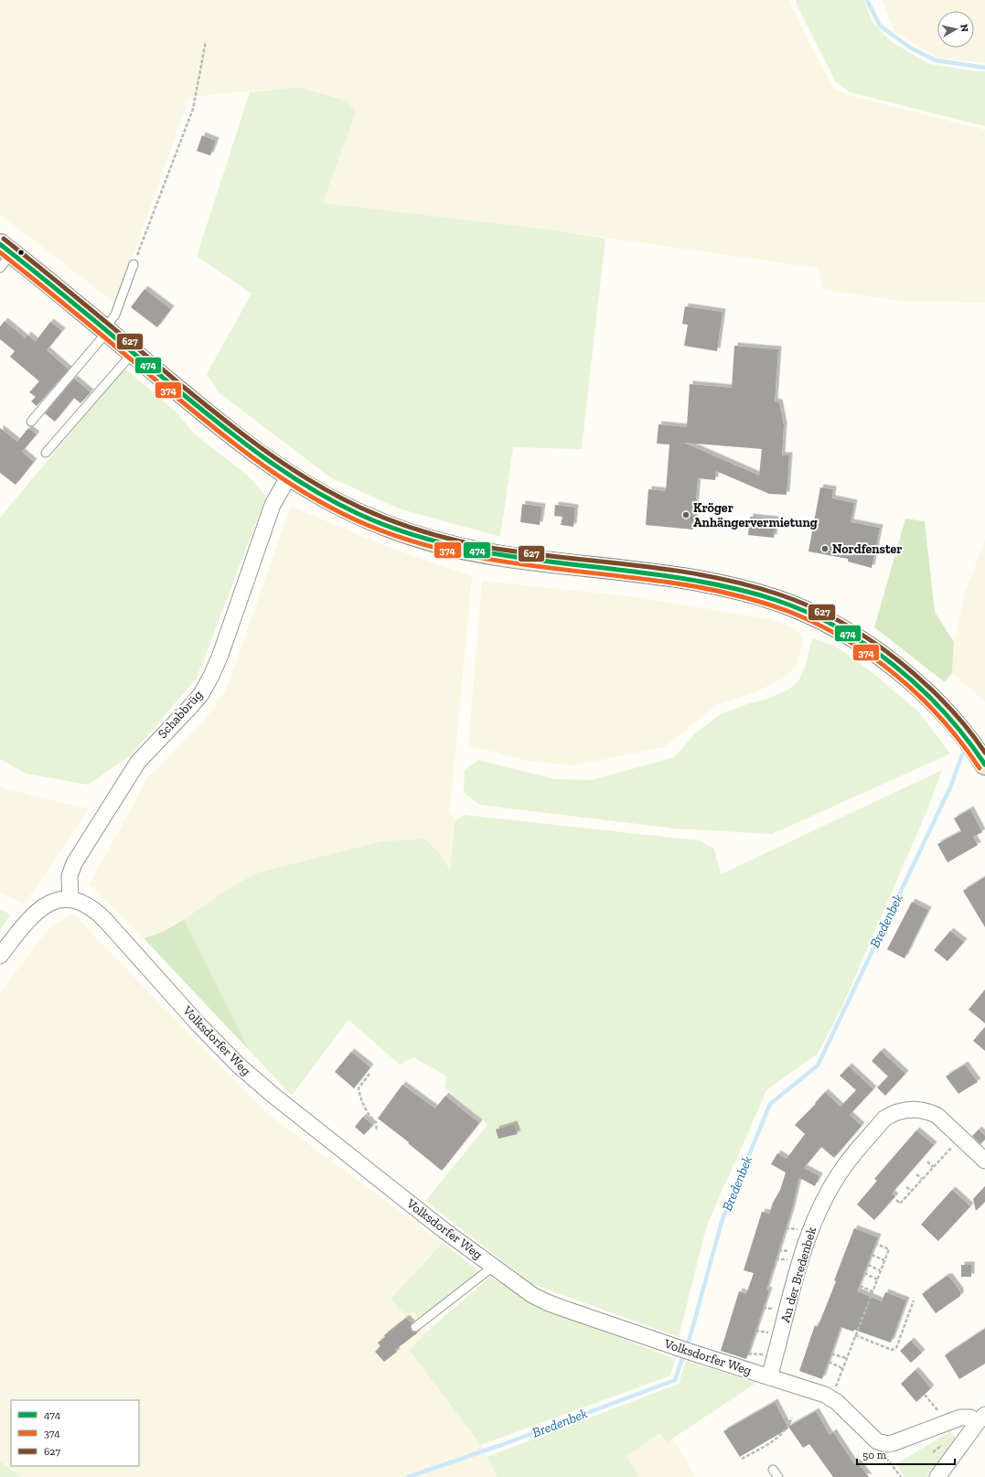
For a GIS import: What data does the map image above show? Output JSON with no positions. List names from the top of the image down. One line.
{"streets":{"street":["Schabbrüg","Volksdorfer Weg","An der Bredenbek"]},"crossings":[["Schabbrüg","Volksdorfer Weg"],["Volksdorfer Weg","An der Bredenbek"]],"water":["Bredenbek"],"places":["Kröger Anhängervermietung","Nordfenster"],"lines":["transit line 627","transit line 474","transit line 374"],"legend":["474","374","627"],"scale_bar":"50 m","north":"right"}
